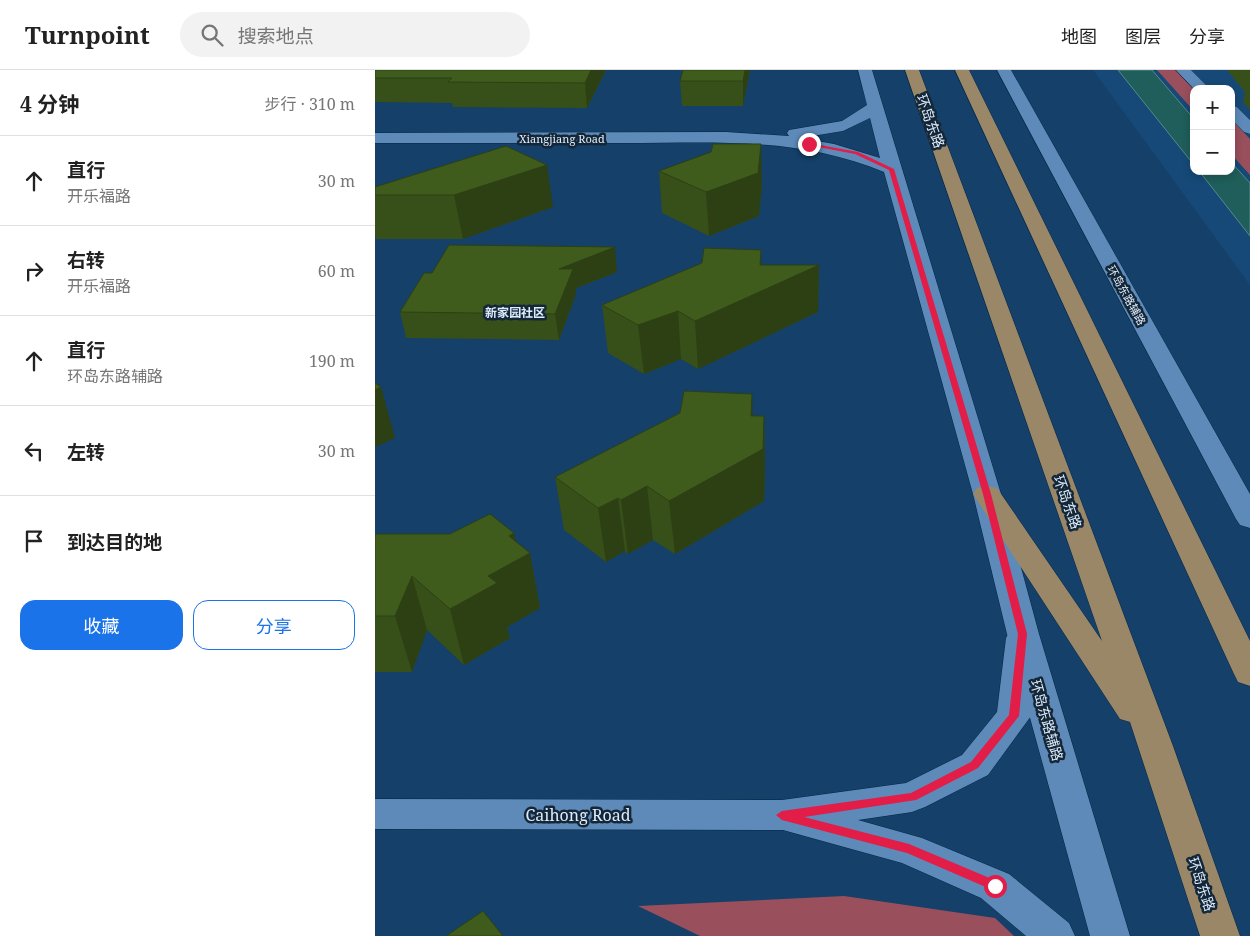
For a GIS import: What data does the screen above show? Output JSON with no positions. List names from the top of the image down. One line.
{"streets":{"main road":["环岛东路","Xiangjiang Road","环岛东路辅路","Caihong Road"]},"districts":["新家园社区"],"page":{"header":"Turnpoint","search":"搜索地点","nav":["地图","图层","分享"],"heading":["4 分钟","步行 · 310 m"],"map_buttons":["+","−"],"list":[["直行","开乐福路","30 m"],["右转","开乐福路","60 m"],["直行","环岛东路辅路","190 m"],["左转","30 m"],"到达目的地"],"buttons":["收藏","分享"]}}
